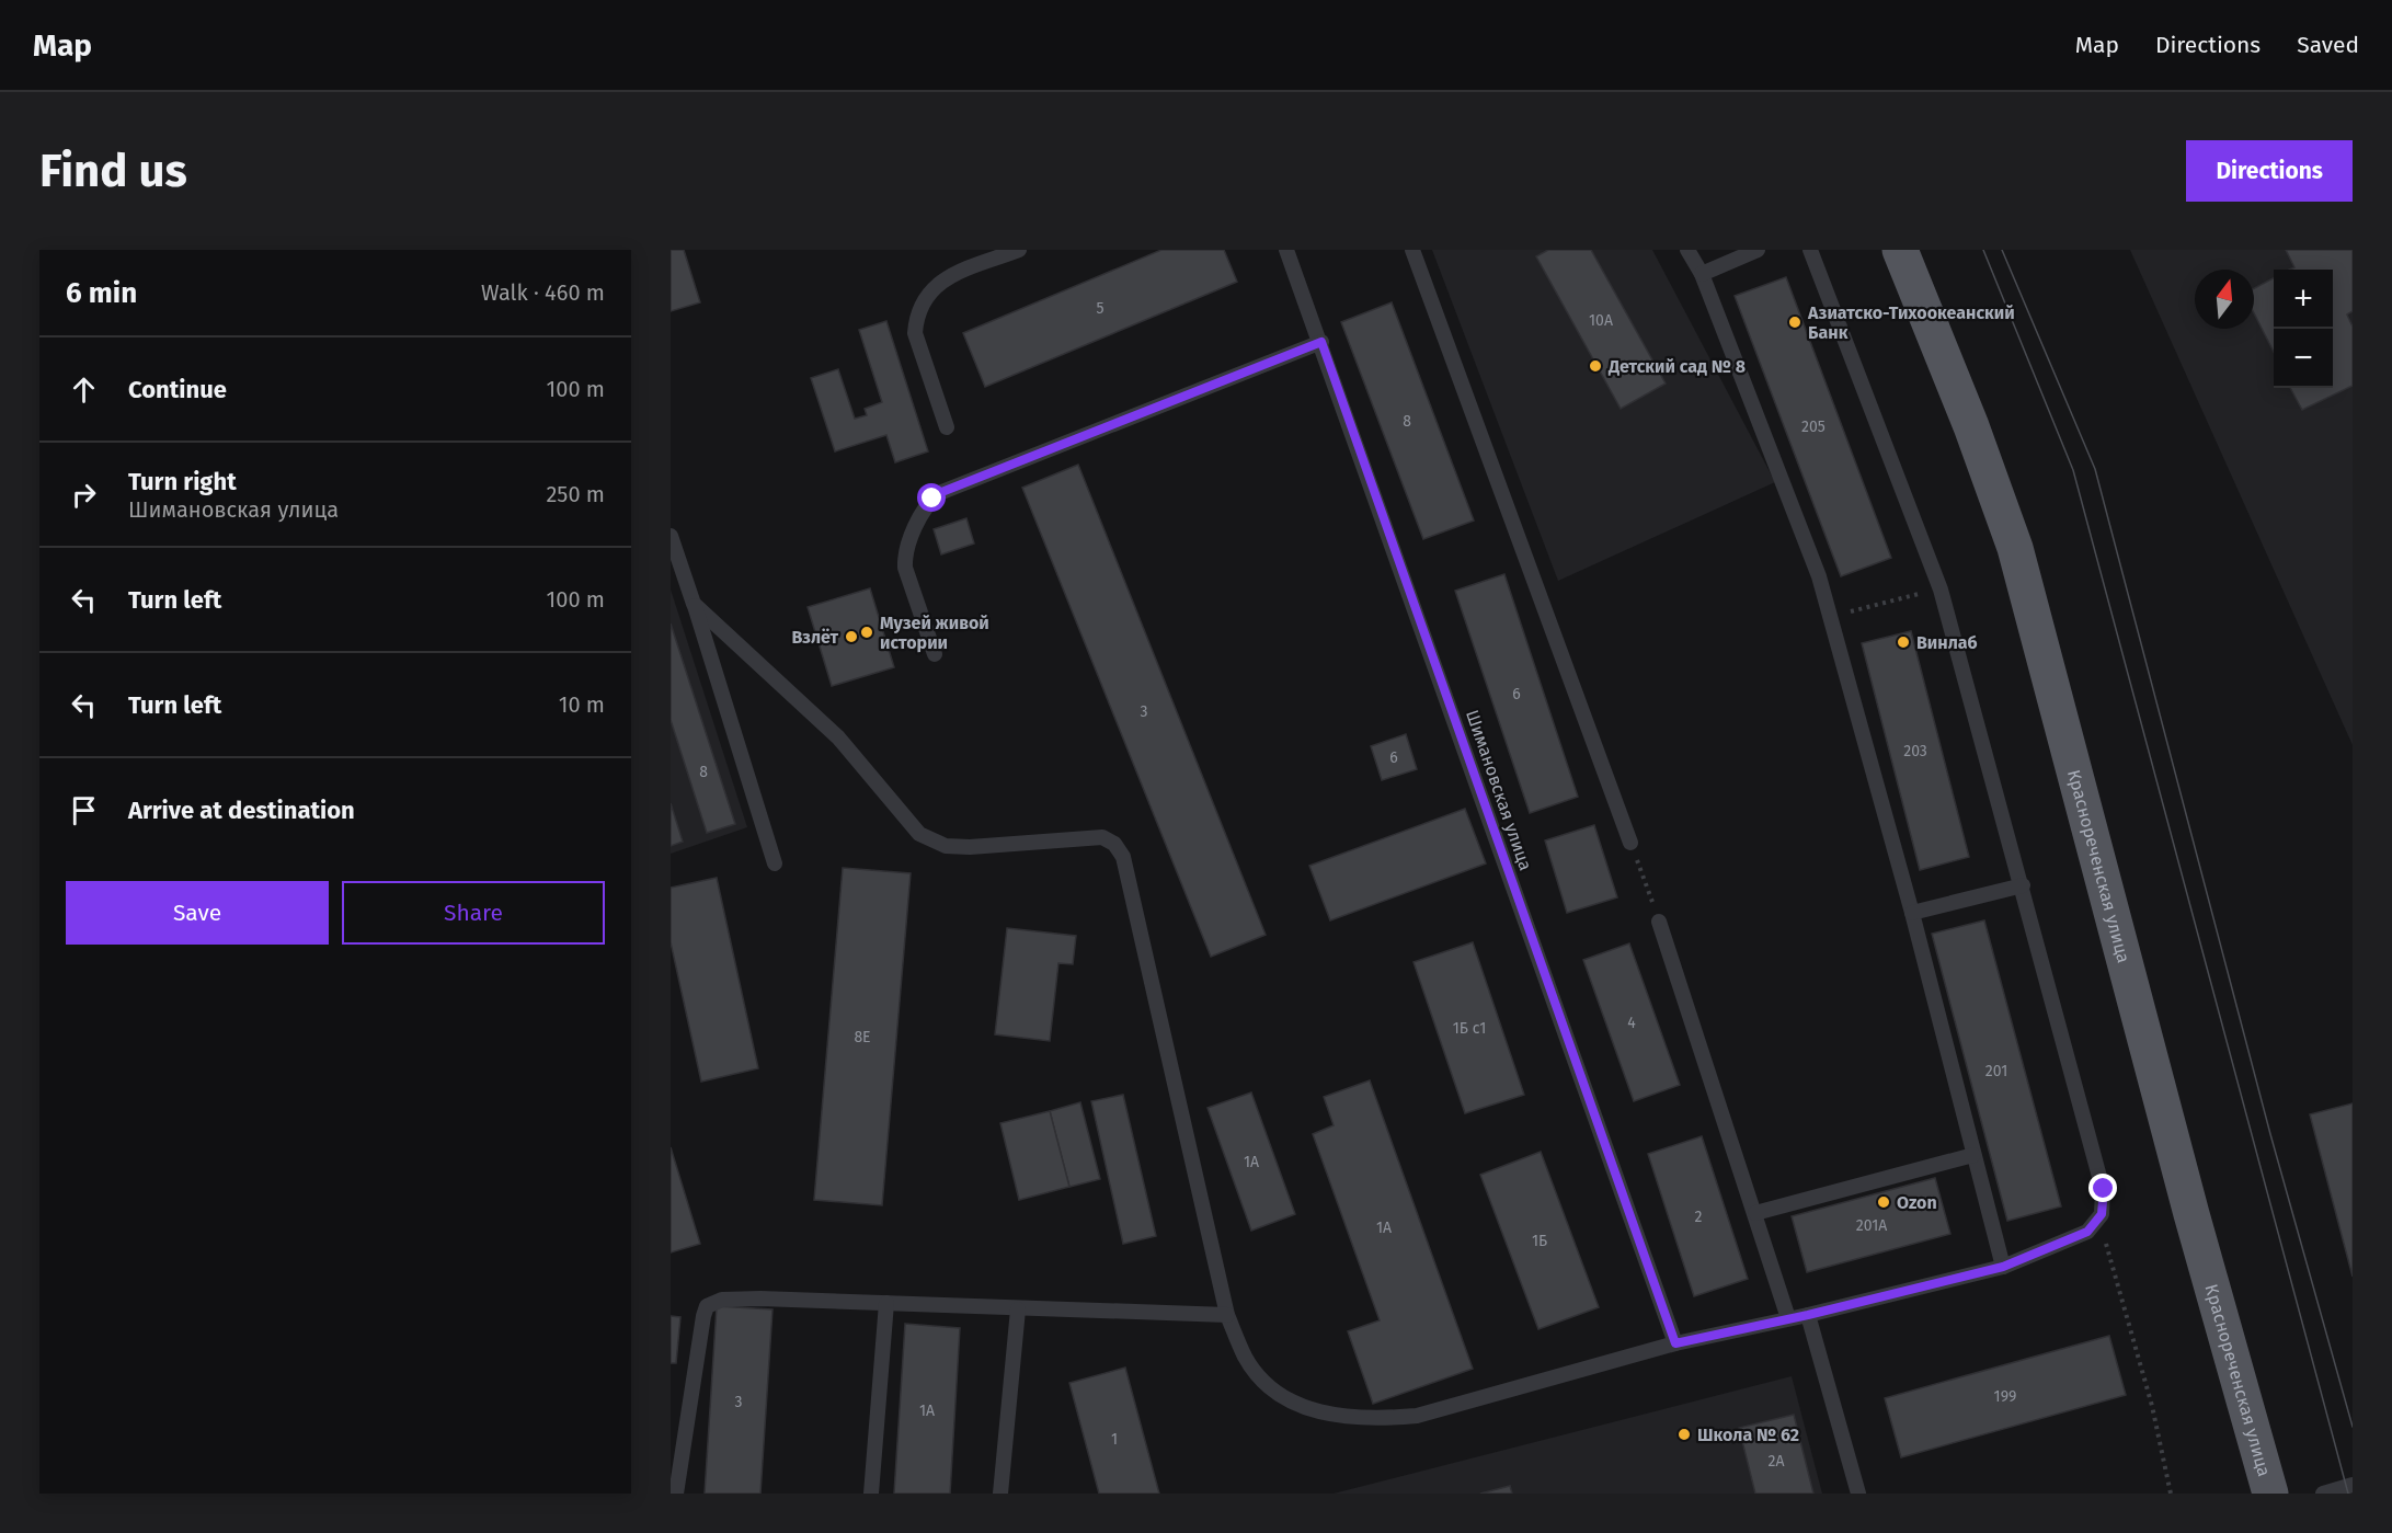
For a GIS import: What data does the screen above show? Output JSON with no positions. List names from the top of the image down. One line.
{"streets":{"main road":["Краснореченская улица"],"lane":["Шимановская улица"]},"places":["Азиатско-Тихоокеанский Банк","Детский сад № 8","Музей живой истории","Взлёт","Винлаб","Ozon","Школа № 62"],"house_numbers":["5","10А","8","205","6","3","203","6","8","4","1Б с1","8Е","201","1А","2","201А","1А","1Б","199","3","1А","1","2А"],"north":"top","page":{"header":"Map","nav":["Map","Directions","Saved"],"buttons":["Directions",["Save","Share"]],"title":"Find us","heading":["6 min","Walk · 460 m"],"map_buttons":["+","−"],"list":[["Continue","100 m"],["Turn right","Шимановская улица","250 m"],["Turn left","100 m"],["Turn left","10 m"],"Arrive at destination"]}}
